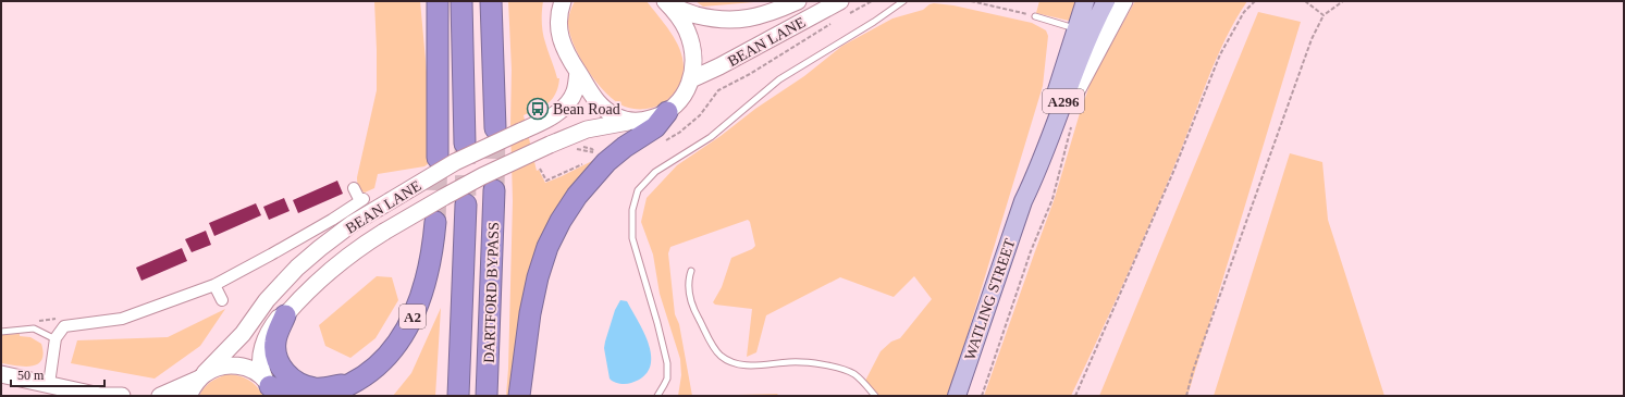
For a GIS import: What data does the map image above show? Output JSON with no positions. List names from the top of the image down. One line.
{"streets":{"highway":["DARTFORD BYPASS","A2"],"main road":["BEAN LANE","A296","WATLING STREET"]},"crossings":[["BEAN LANE","A2"]],"places":{"bus stop":["Bean Road"]},"scale_bar":"50 m"}
